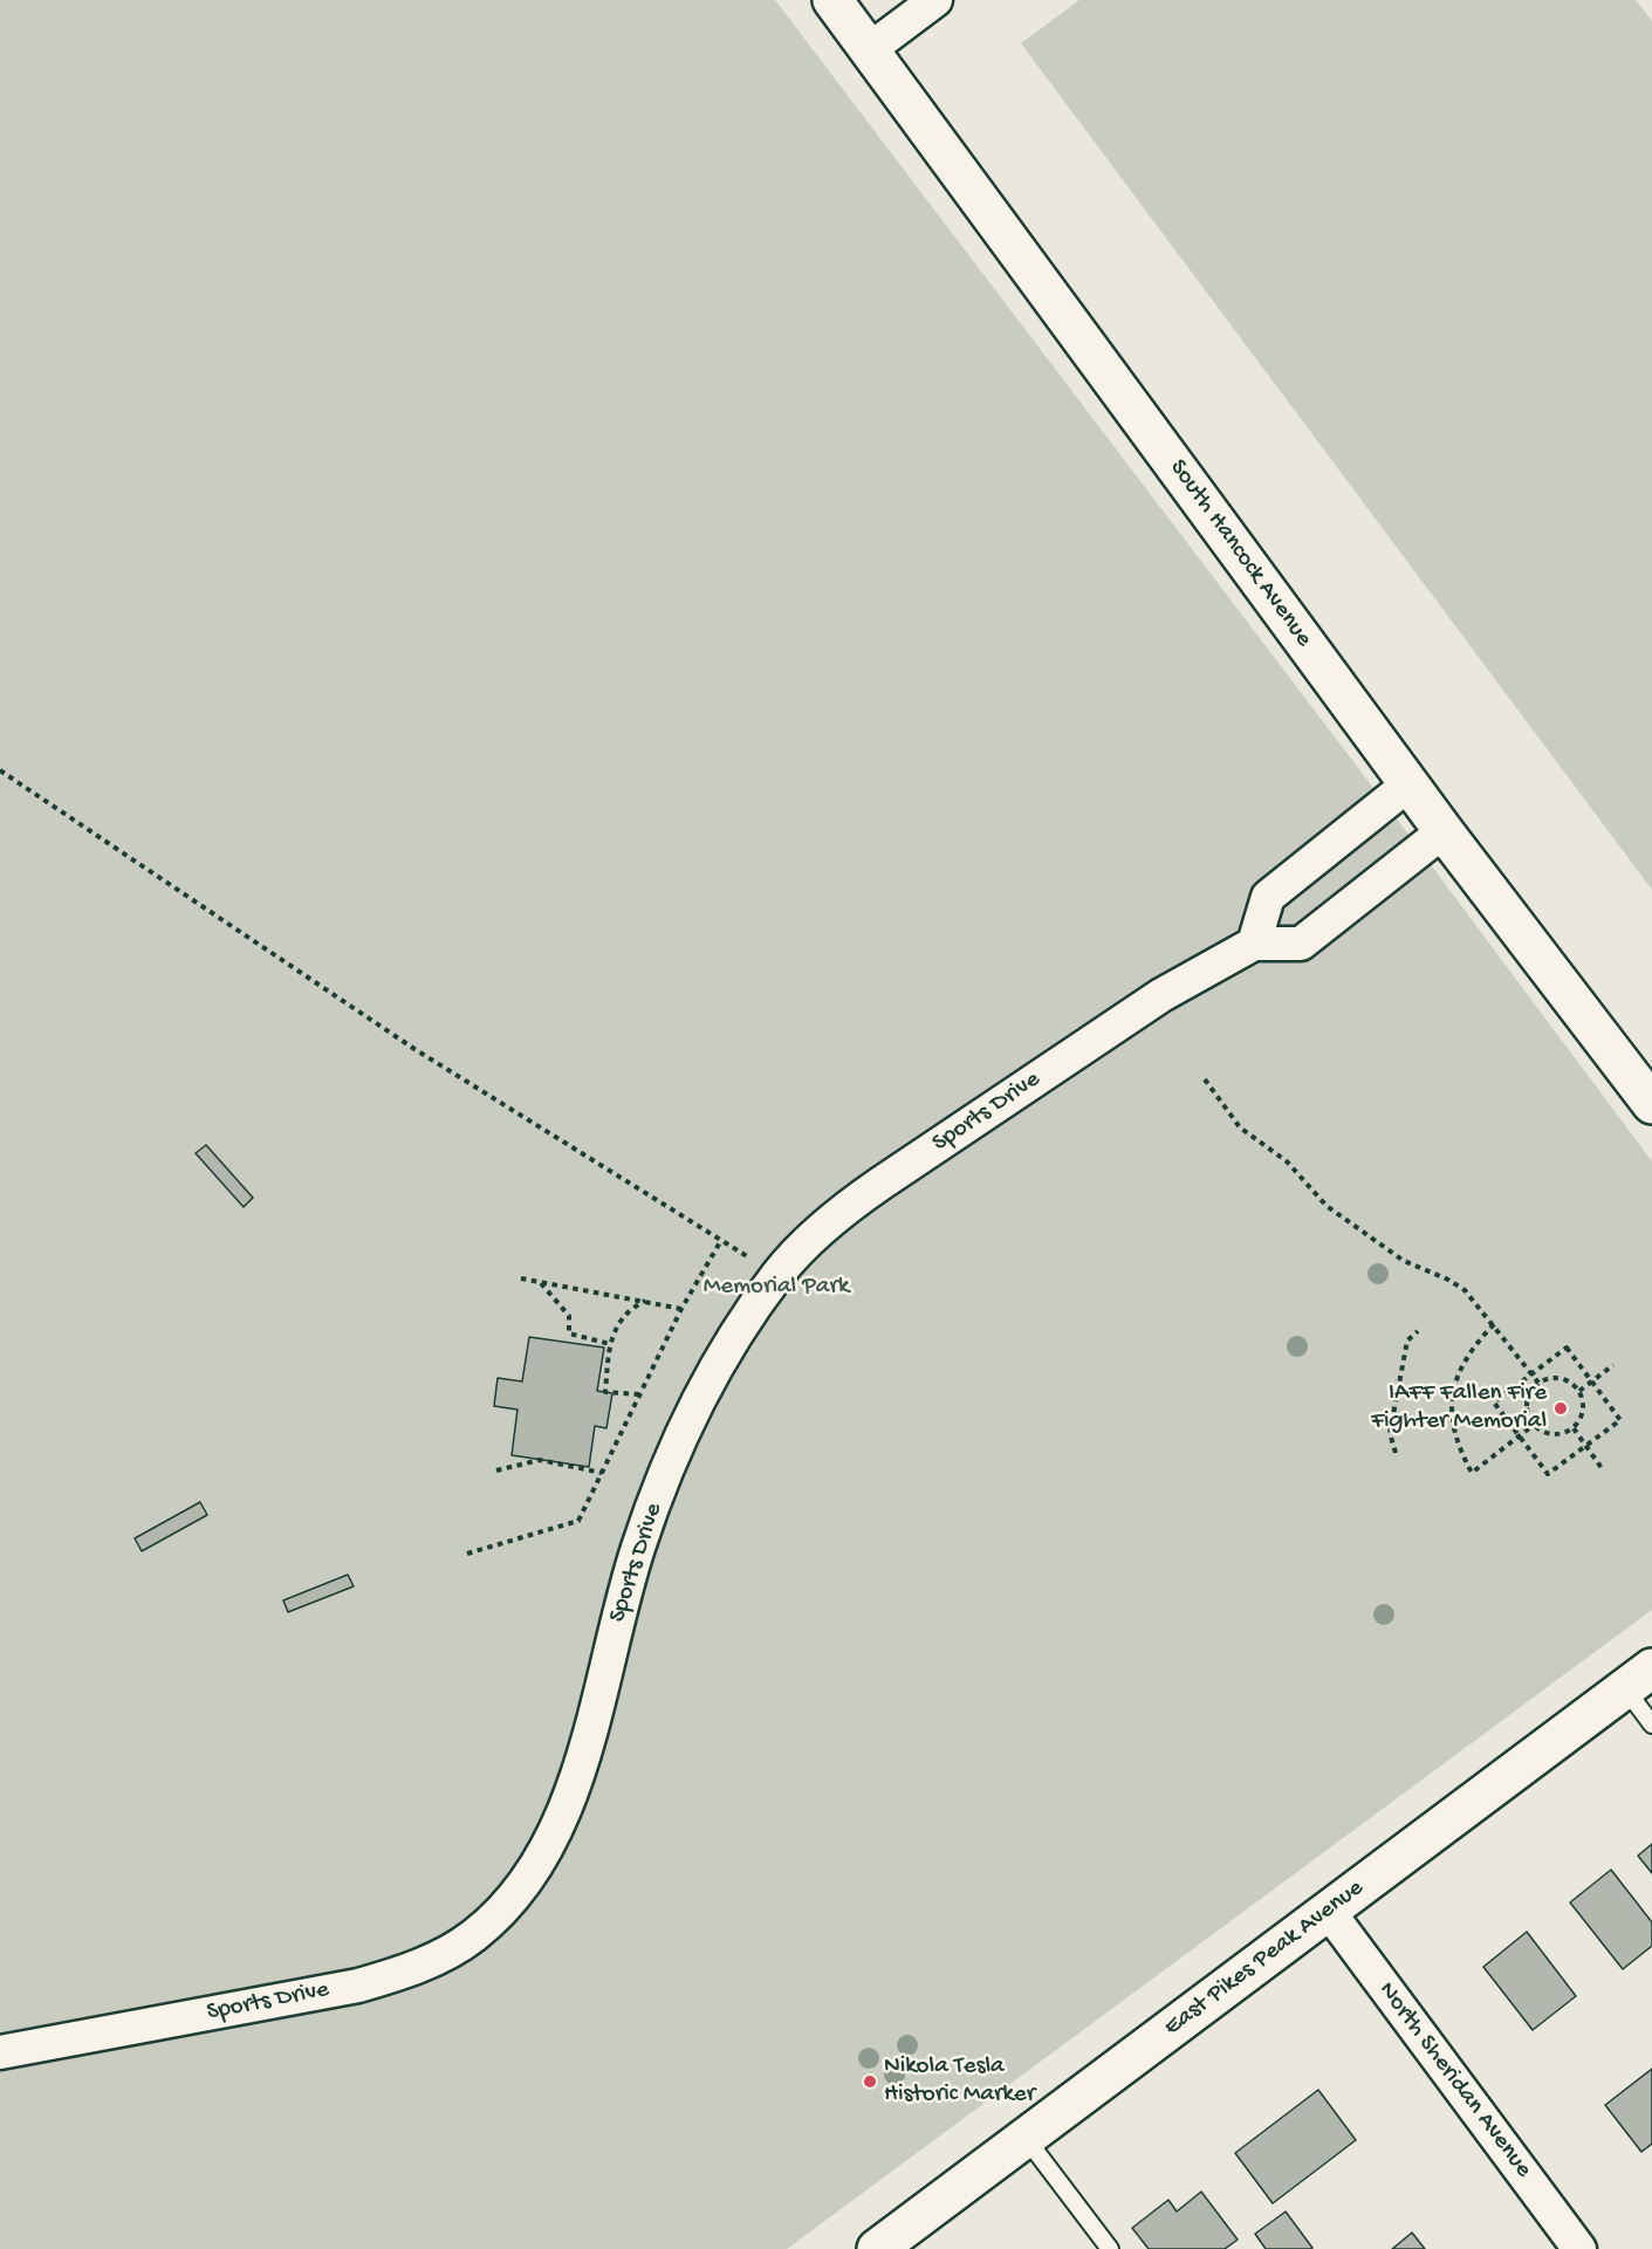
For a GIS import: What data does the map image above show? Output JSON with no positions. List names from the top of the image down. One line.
{"streets":{"main road":["South Hancock Avenue","East Pikes Peak Avenue"],"street":["Sports Drive","North Sheridan Avenue"]},"crossings":[["South Hancock Avenue","Sports Drive"],["East Pikes Peak Avenue","North Sheridan Avenue"]],"parks":["Memorial Park"],"places":["IAFF Fallen Fire Fighter Memorial","Nikola Tesla Historic Marker"]}
